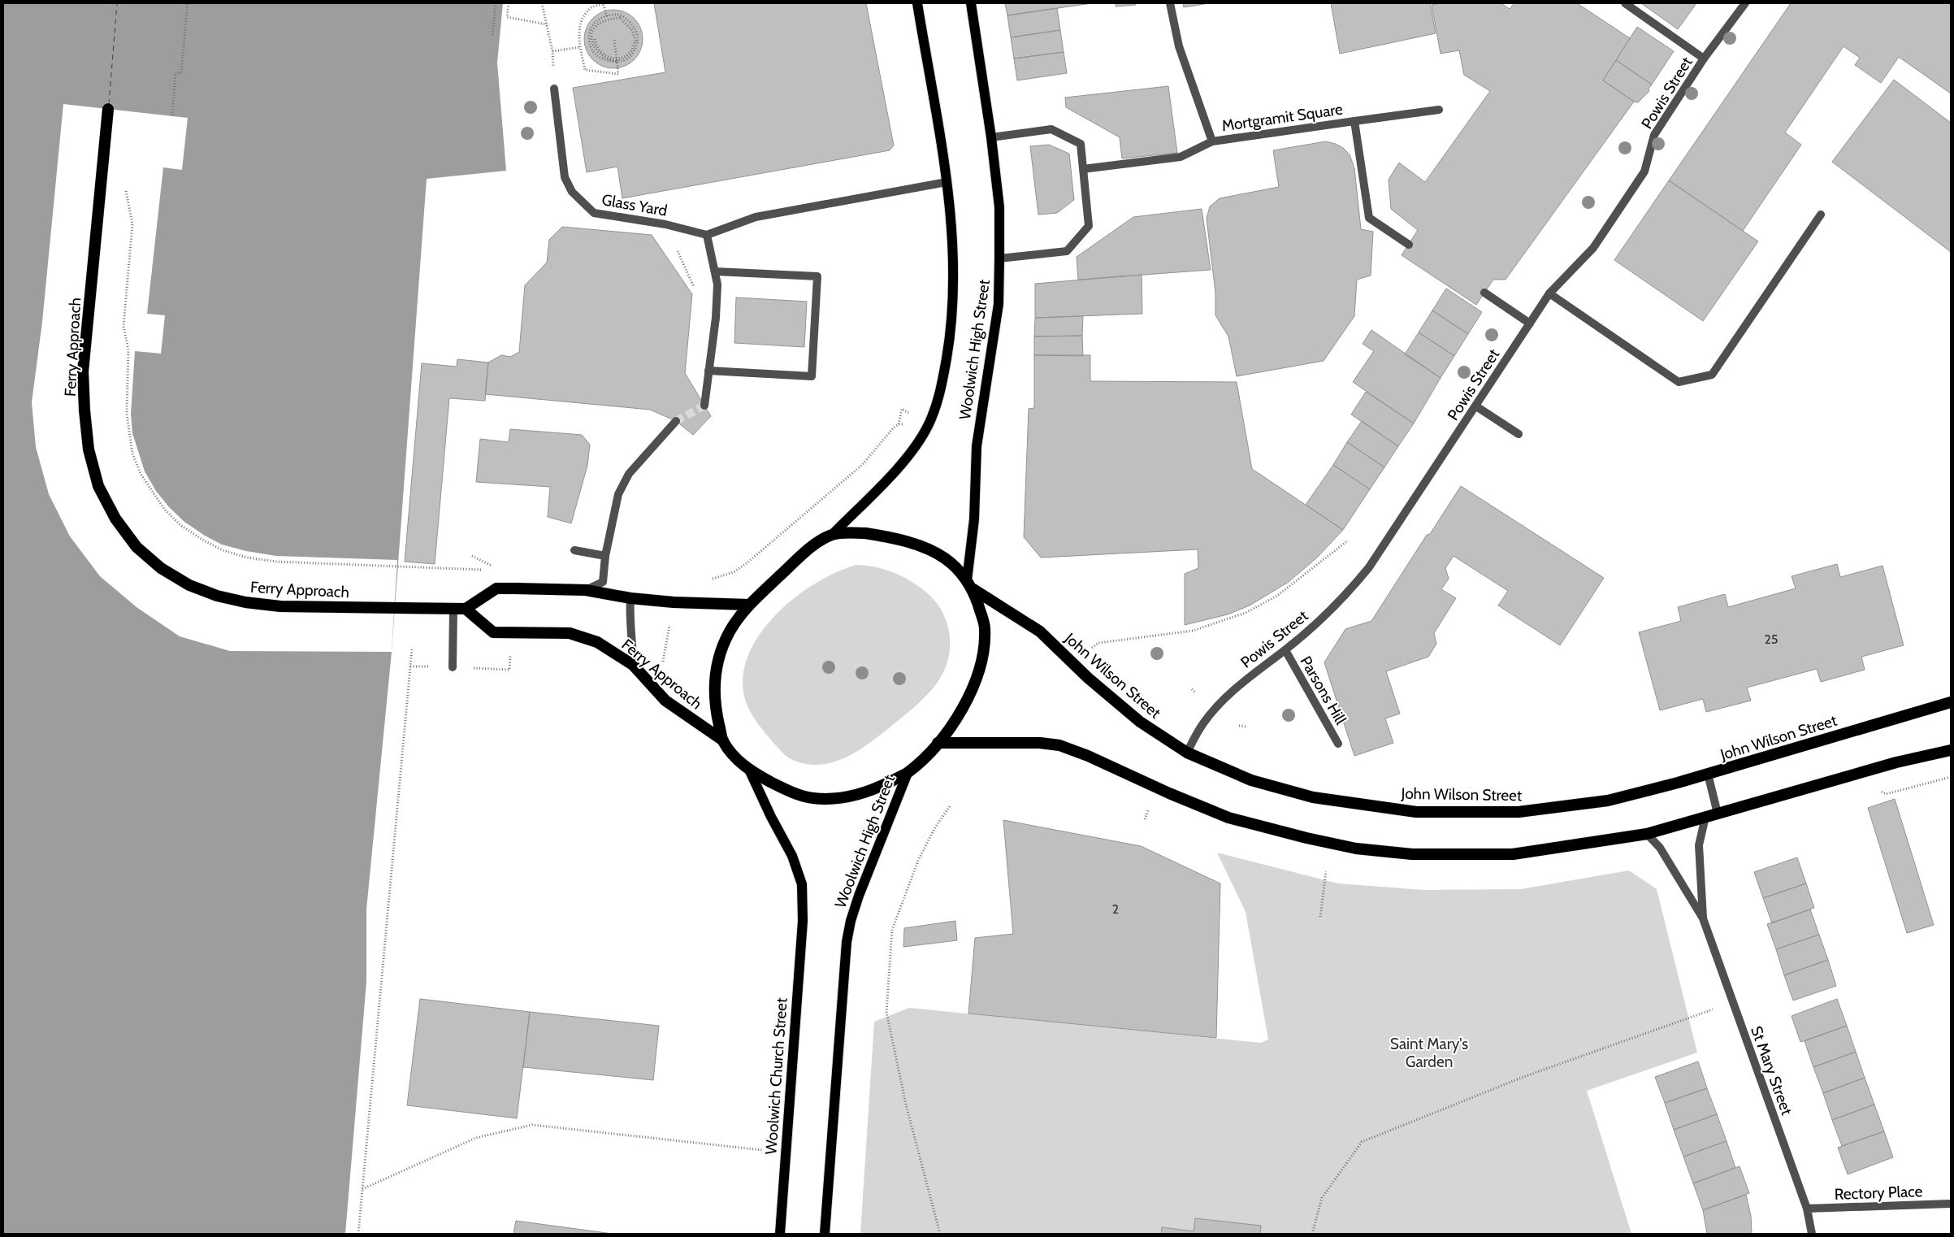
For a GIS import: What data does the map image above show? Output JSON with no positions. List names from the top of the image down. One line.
{"streets":{"highway":["Ferry Approach","John Wilson Street"],"main road":["Woolwich High Street","Woolwich Church Street"],"street":["Powis Street","Mortgramit Square","Glass Yard","Parsons Hill","St Mary Street","Rectory Place"]},"crossings":[["Powis Street","John Wilson Street"],["Powis Street","Parsons Hill"],["Woolwich High Street","John Wilson Street"],["St Mary Street","Rectory Place"]],"parks":["Saint Mary's Garden"],"house_numbers":["25","2"]}
